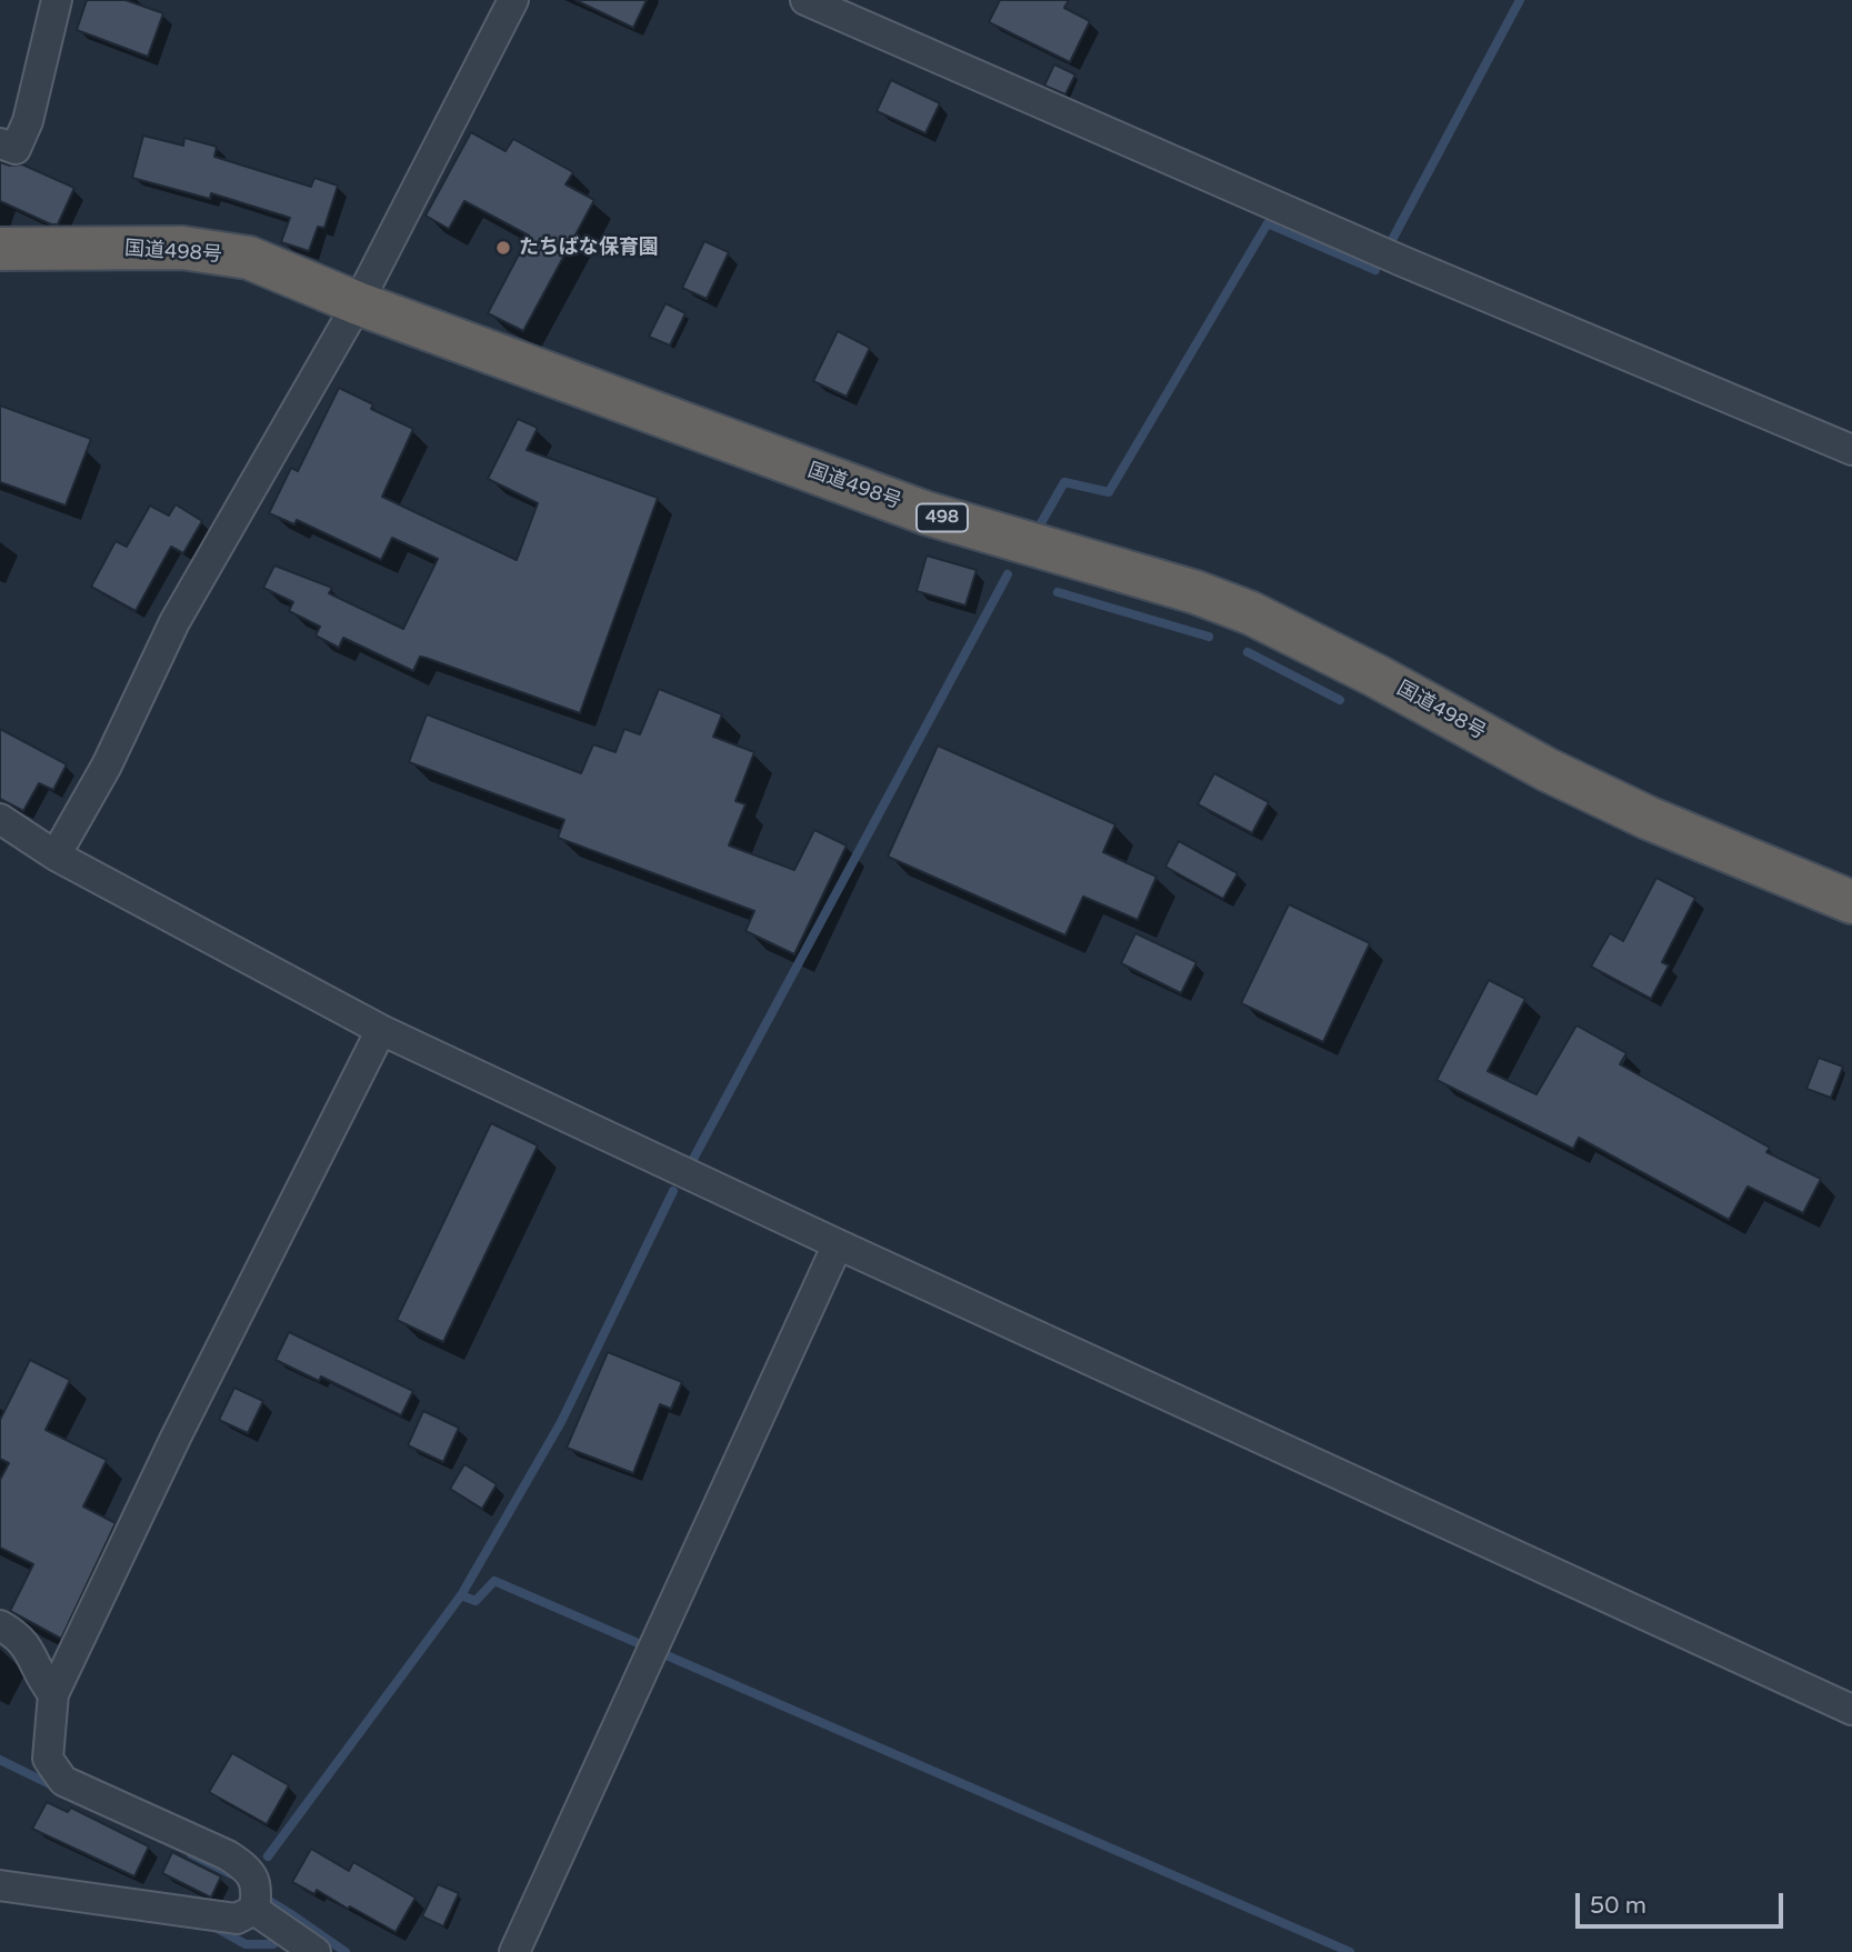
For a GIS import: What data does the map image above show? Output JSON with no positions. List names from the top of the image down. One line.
{"streets":{"highway":["国道498号","498"]},"places":["たちばな保育園"],"scale_bar":"50 m"}
